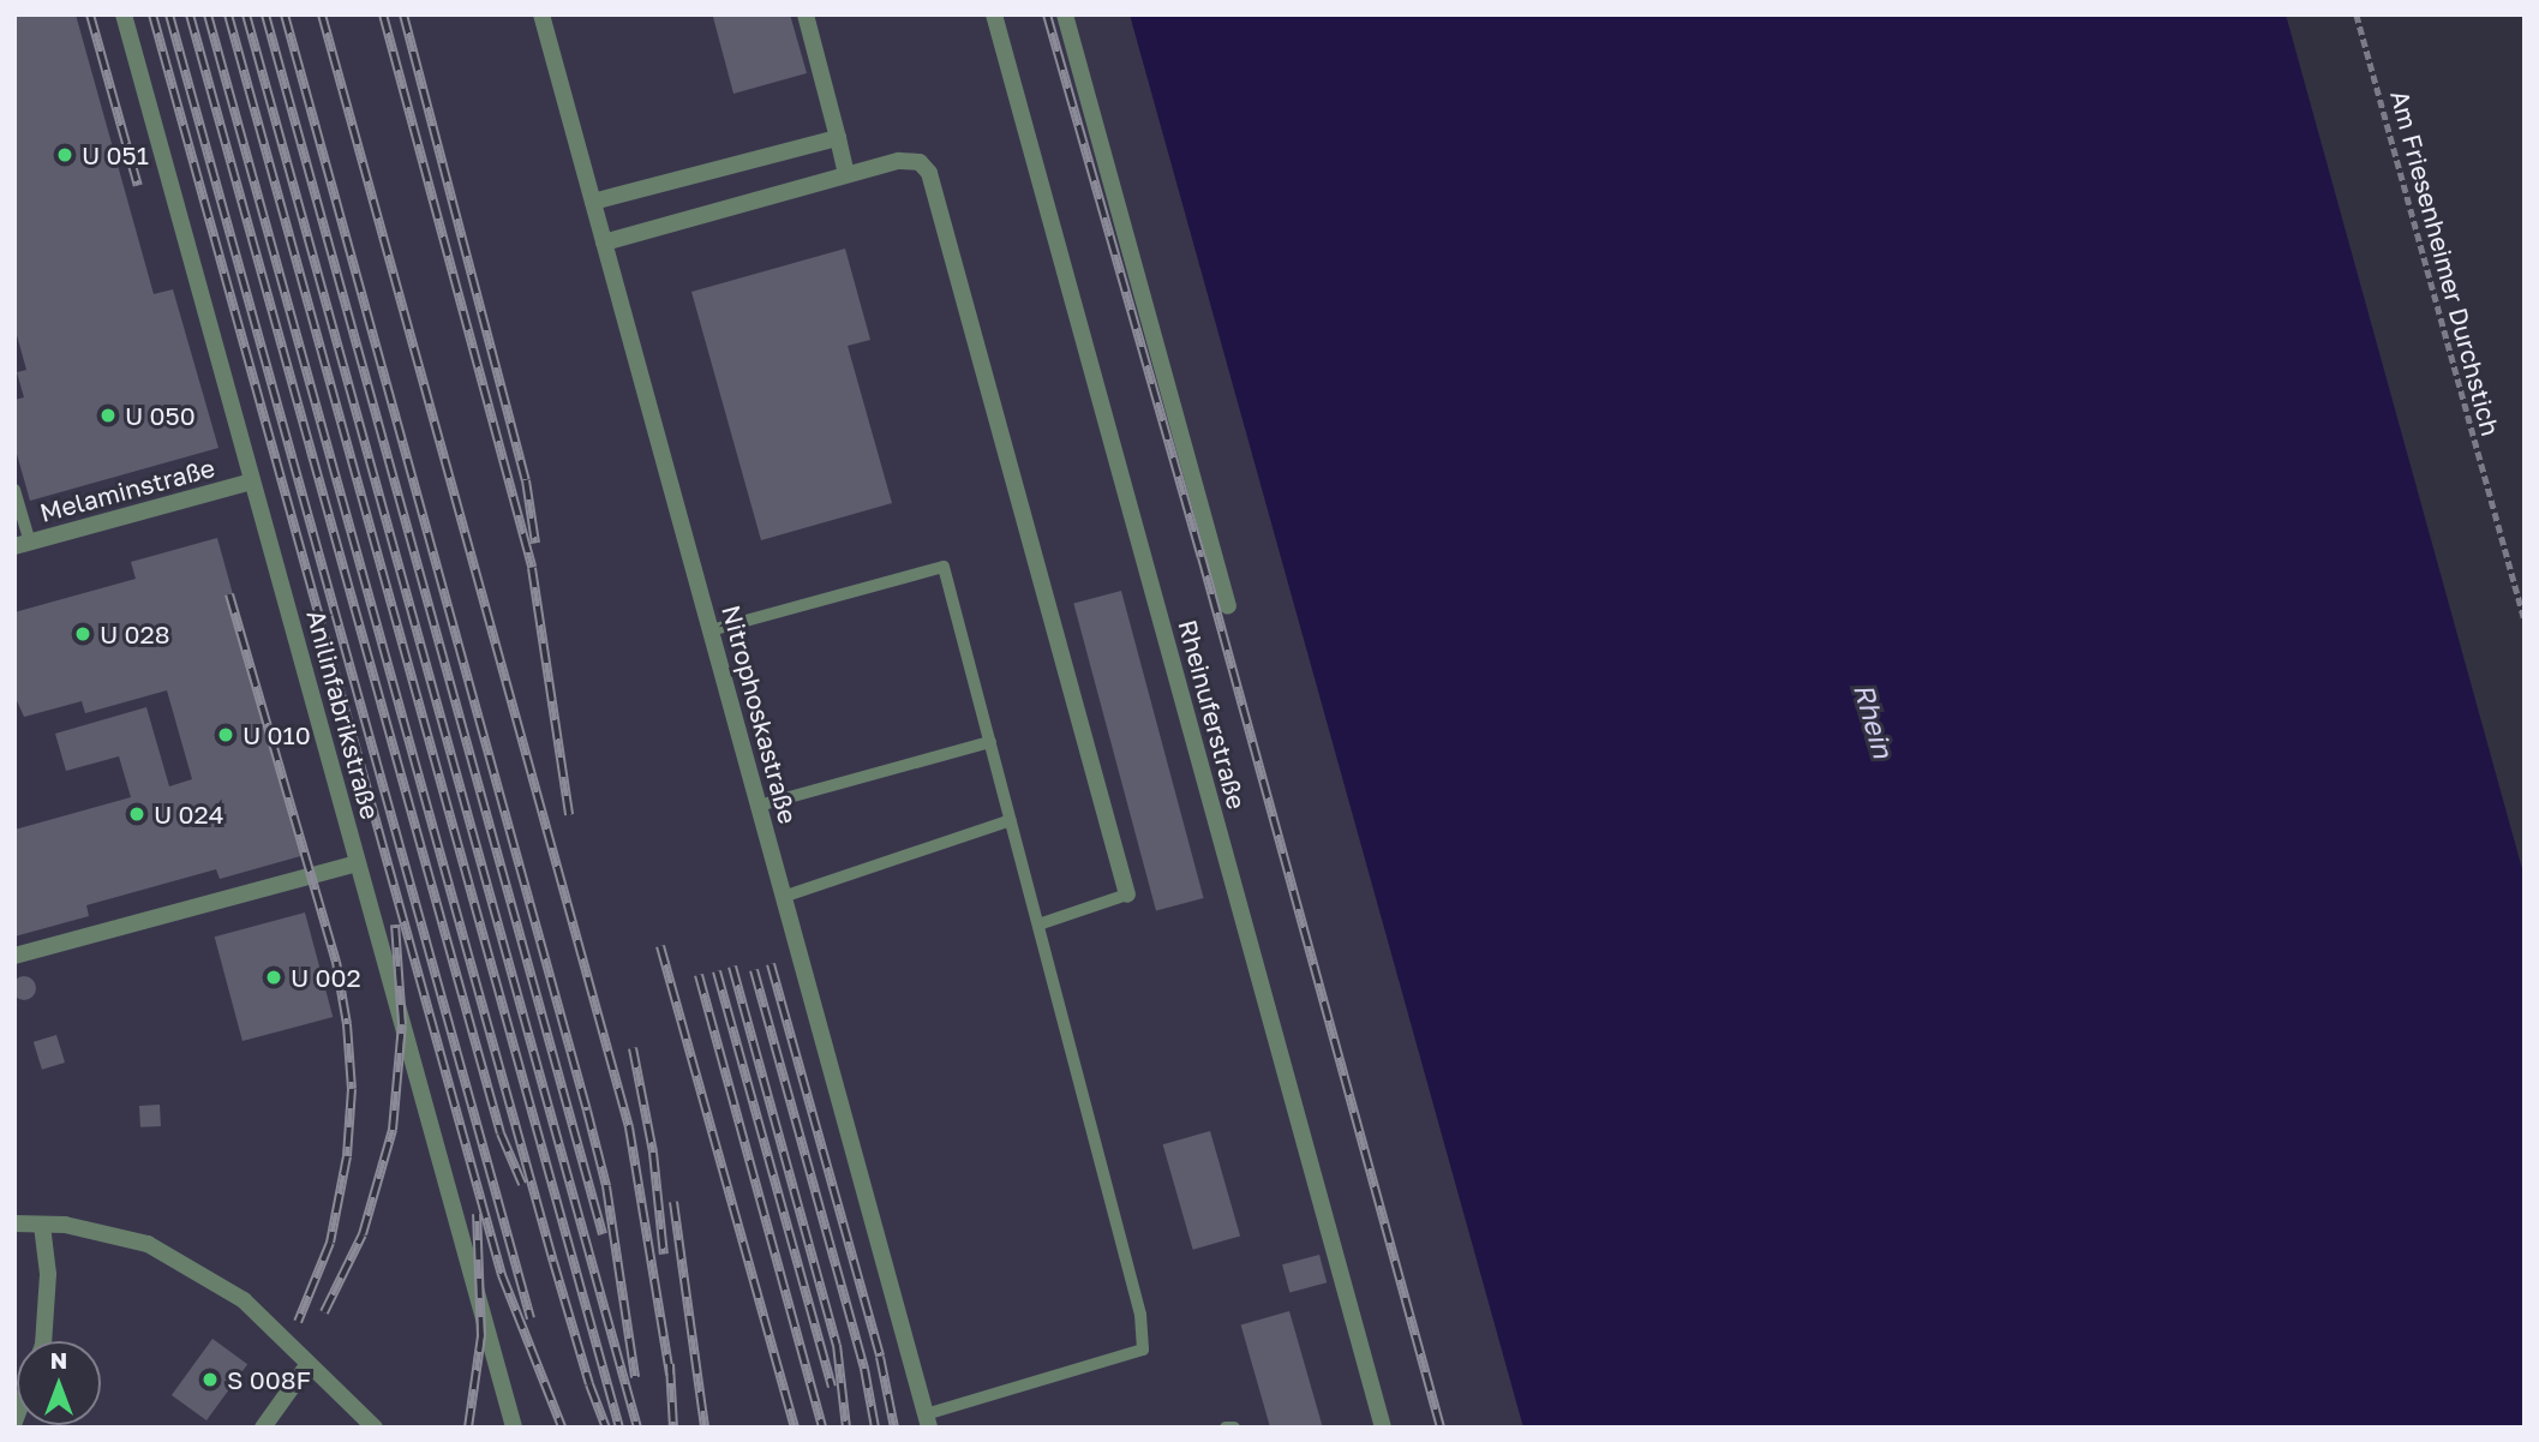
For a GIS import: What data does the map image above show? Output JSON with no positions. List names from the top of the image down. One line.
{"streets":{"street":["Melaminstraße","Anilinfabrikstraße","Nitrophoskastraße","Rheinuferstraße"],"path":["Am Friesenheimer Durchstich"]},"crossings":[["Melaminstraße","Anilinfabrikstraße"]],"water":["Rhein"],"places":["U 051","U 050","U 028","U 010","U 024","U 002","S 008F"],"north":"top"}
